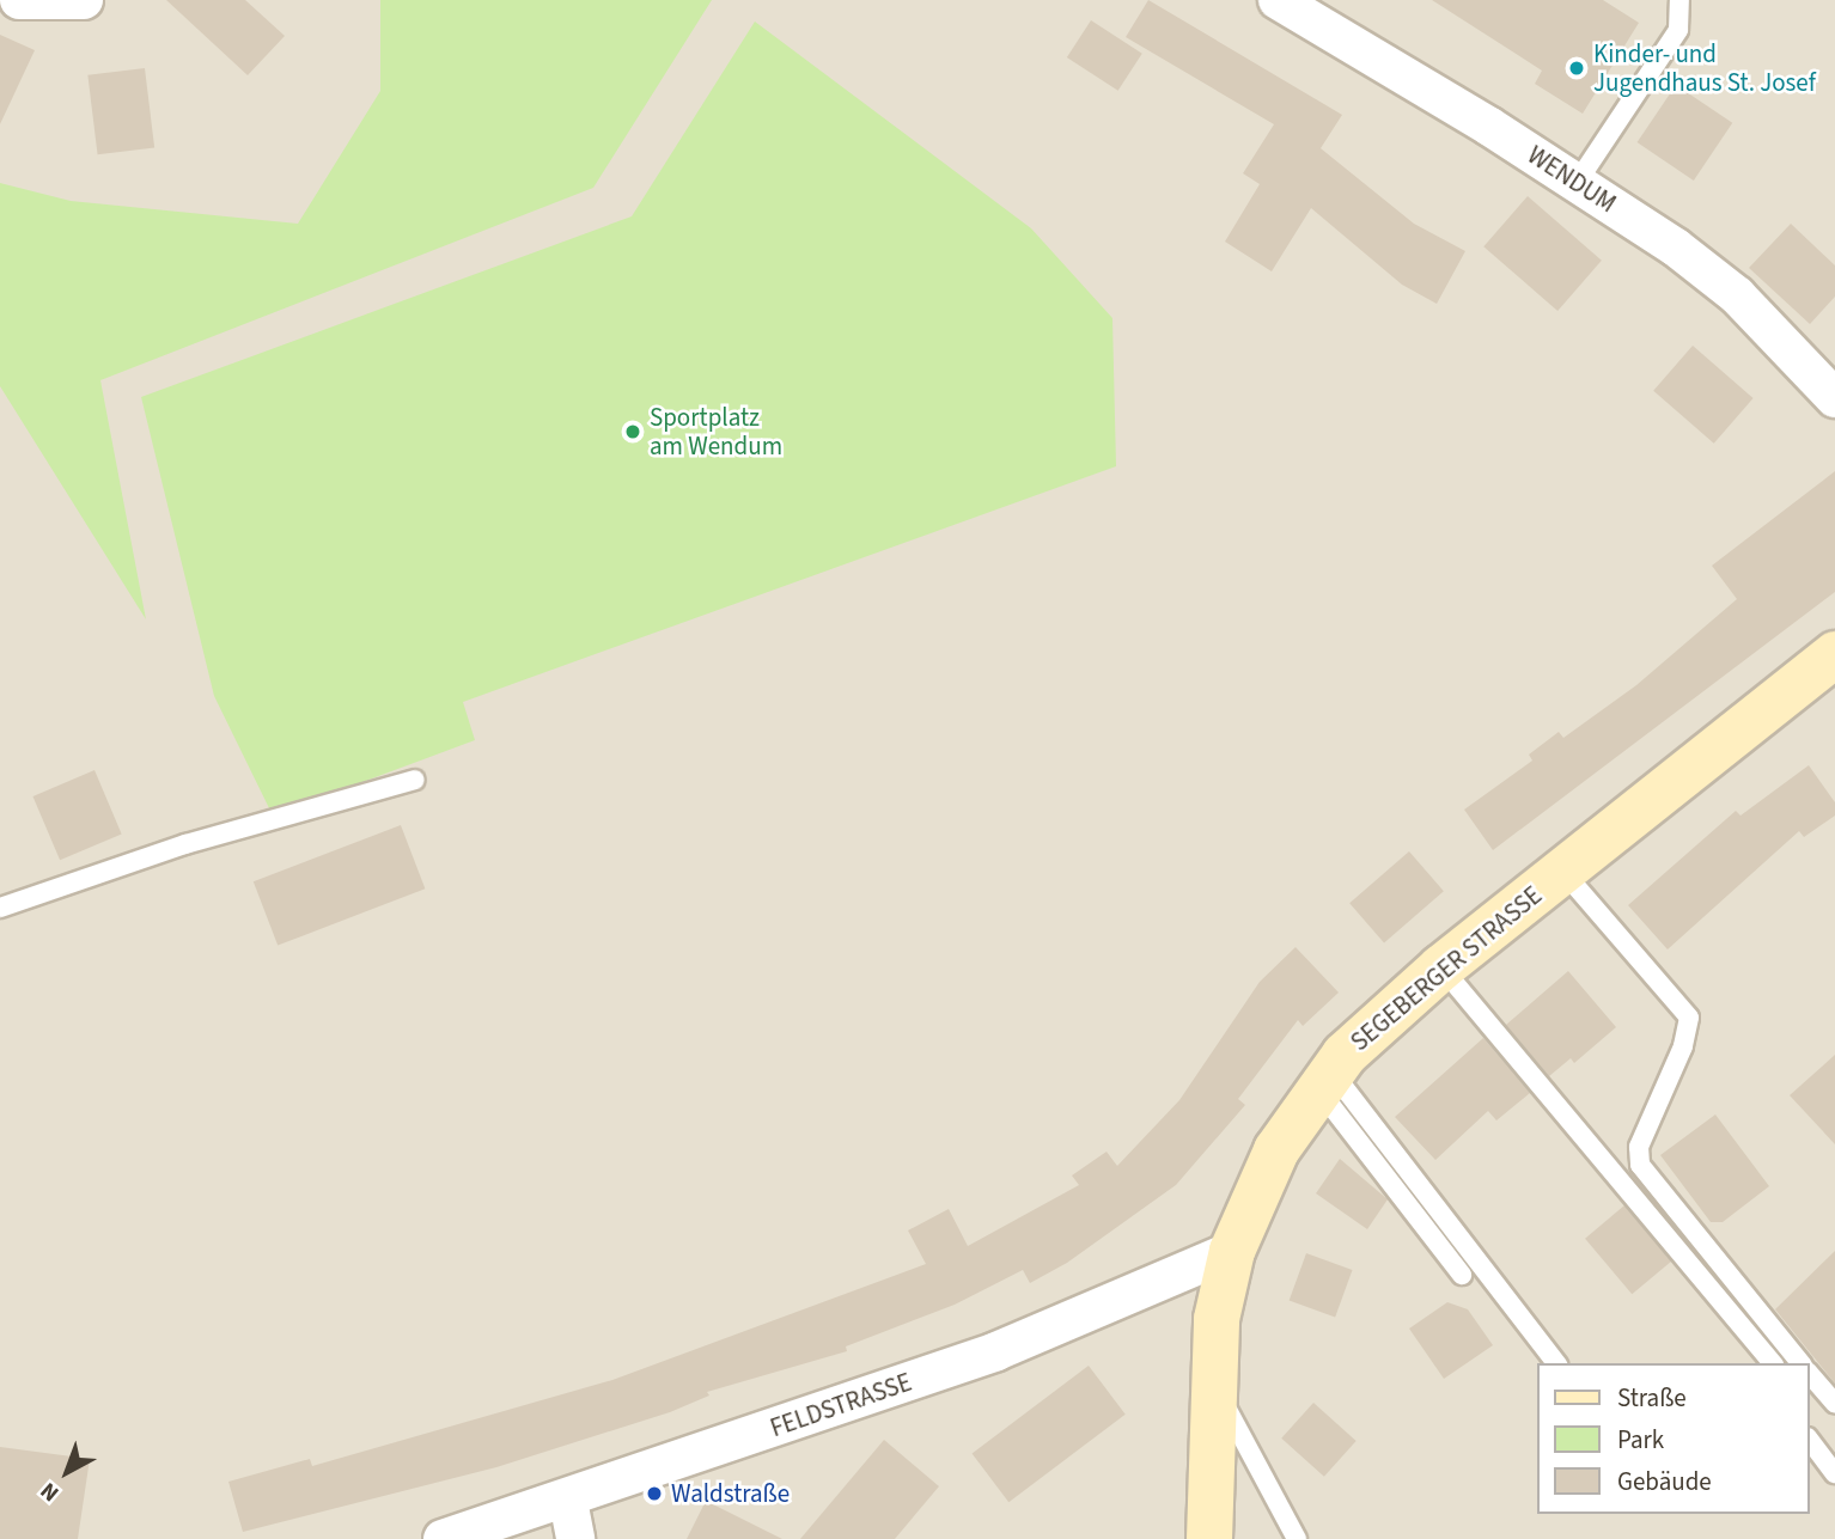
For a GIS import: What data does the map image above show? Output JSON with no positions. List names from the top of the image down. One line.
{"streets":{"main road":["SEGEBERGER STRASSE"],"street":["WENDUM","FELDSTRASSE"]},"crossings":[["SEGEBERGER STRASSE","FELDSTRASSE"]],"places":["Kinder- und Jugendhaus St. Josef","Sportplatz am Wendum","Waldstraße"],"legend":["Straße","Park","Gebäude"],"north":"bottom left"}
